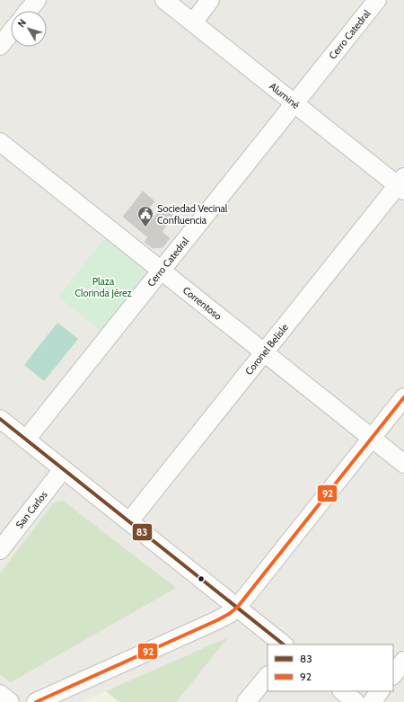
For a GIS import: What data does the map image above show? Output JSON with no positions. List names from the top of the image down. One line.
{"streets":{"street":["Cerro Catedral","Aluminé","Correntoso","Coronel Belisle","San Carlos"]},"crossings":[["Cerro Catedral","Aluminé"],["Cerro Catedral","Correntoso"],["Aluminé","Coronel Belisle"],["Correntoso","Coronel Belisle"]],"parks":["Plaza Clorinda Jérez"],"places":{"public building":["Sociedad Vecinal Confluencia"]},"lines":["transit line 92","transit line 83"],"legend":["83","92"],"north":"top left"}
